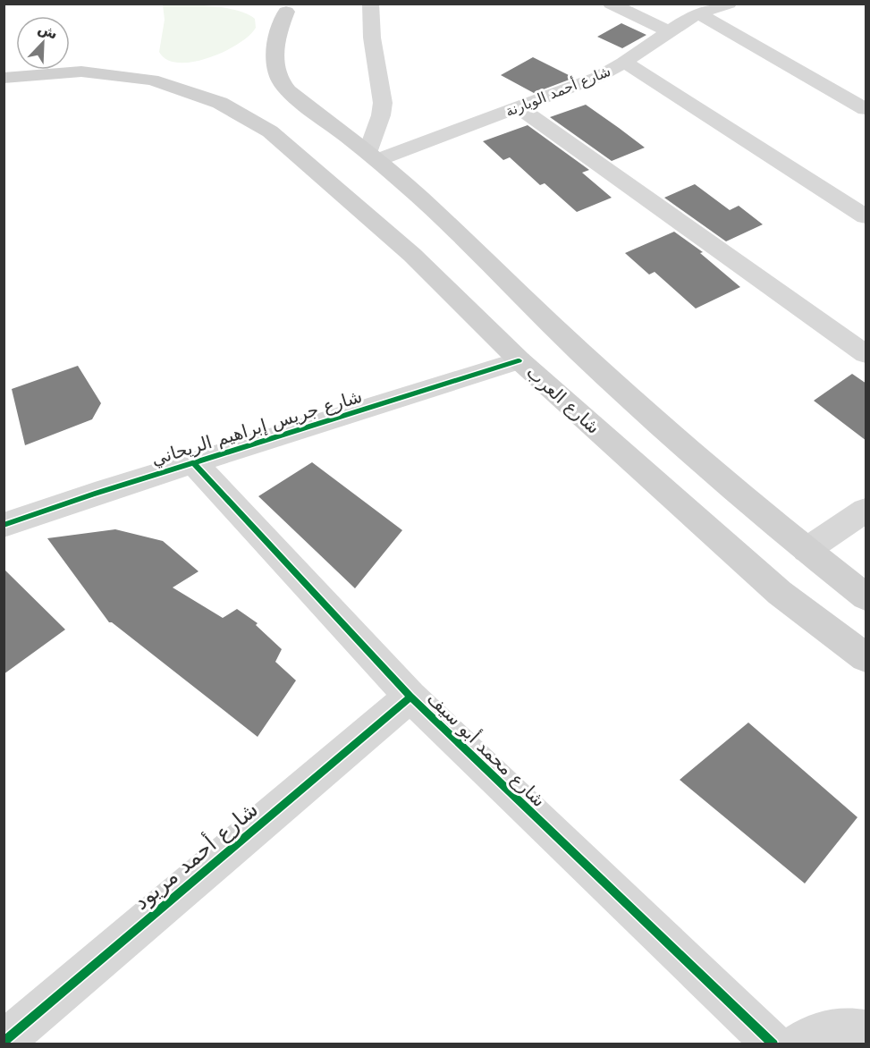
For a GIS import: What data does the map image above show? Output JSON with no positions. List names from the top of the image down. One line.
{"streets":{"main road":["شارع العرب"],"street":["شارع أحمد الوبارنة","شارع جريس إبراهيم الريحاني","شارع محمد أبو سيف","شارع أحمد مريود"]},"crossings":[["شارع العرب","شارع جريس إبراهيم الريحاني"],["شارع جريس إبراهيم الريحاني","شارع محمد أبو سيف"],["شارع محمد أبو سيف","شارع أحمد مريود"]],"north":"top right"}
